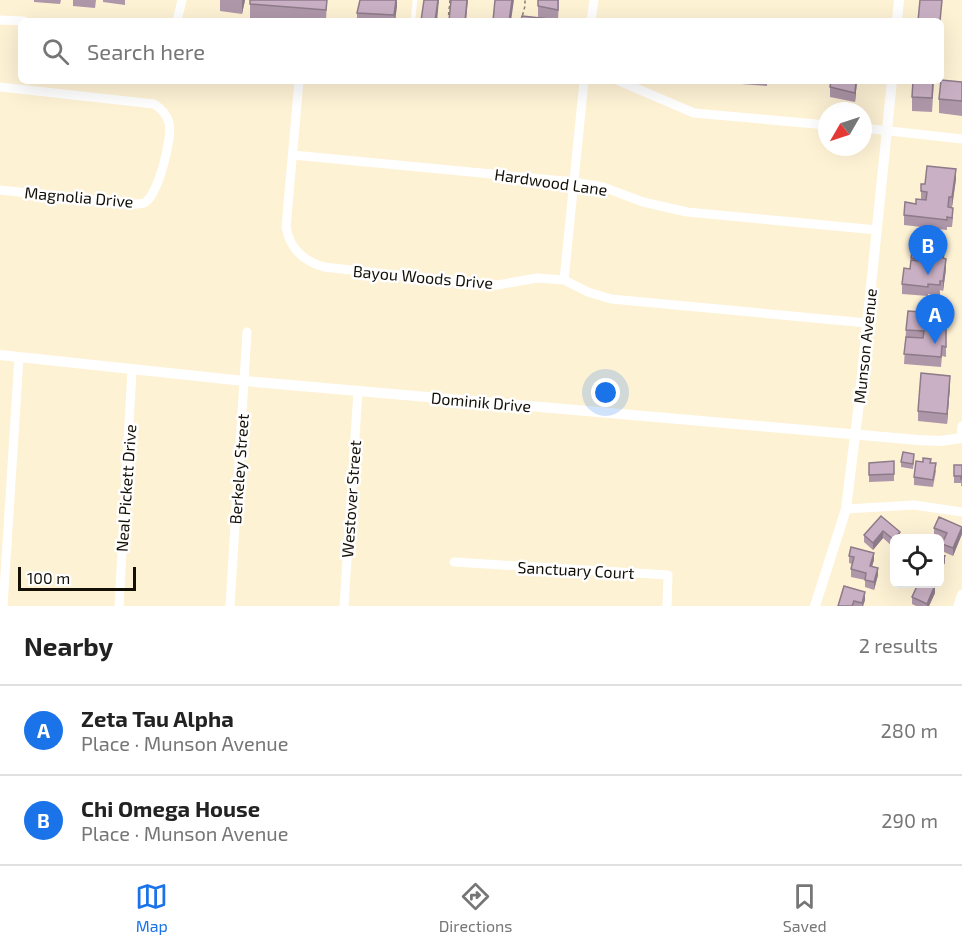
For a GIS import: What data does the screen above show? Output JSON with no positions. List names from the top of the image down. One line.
{"streets":{"street":["Hardwood Lane","Magnolia Drive","Bayou Woods Drive","Munson Avenue","Dominik Drive","Berkeley Street","Neal Pickett Drive","Westover Street","Sanctuary Court"]},"crossings":[["Hardwood Lane","Bayou Woods Drive"],["Hardwood Lane","Munson Avenue"],["Bayou Woods Drive","Munson Avenue"],["Munson Avenue","Dominik Drive"],["Dominik Drive","Berkeley Street"],["Dominik Drive","Neal Pickett Drive"],["Dominik Drive","Westover Street"]],"scale_bar":"100 m","north":"bottom left","page":{"search":"Search here","pins":["B","A"],"scale":"100 m","heading":["Nearby","2 results"],"list":[{"mark":"A","name":"Zeta Tau Alpha","note":"Place · Munson Avenue","value":"280 m"},{"mark":"B","name":"Chi Omega House","note":"Place · Munson Avenue","value":"290 m"}],"nav":["Map","Directions","Saved"]}}
